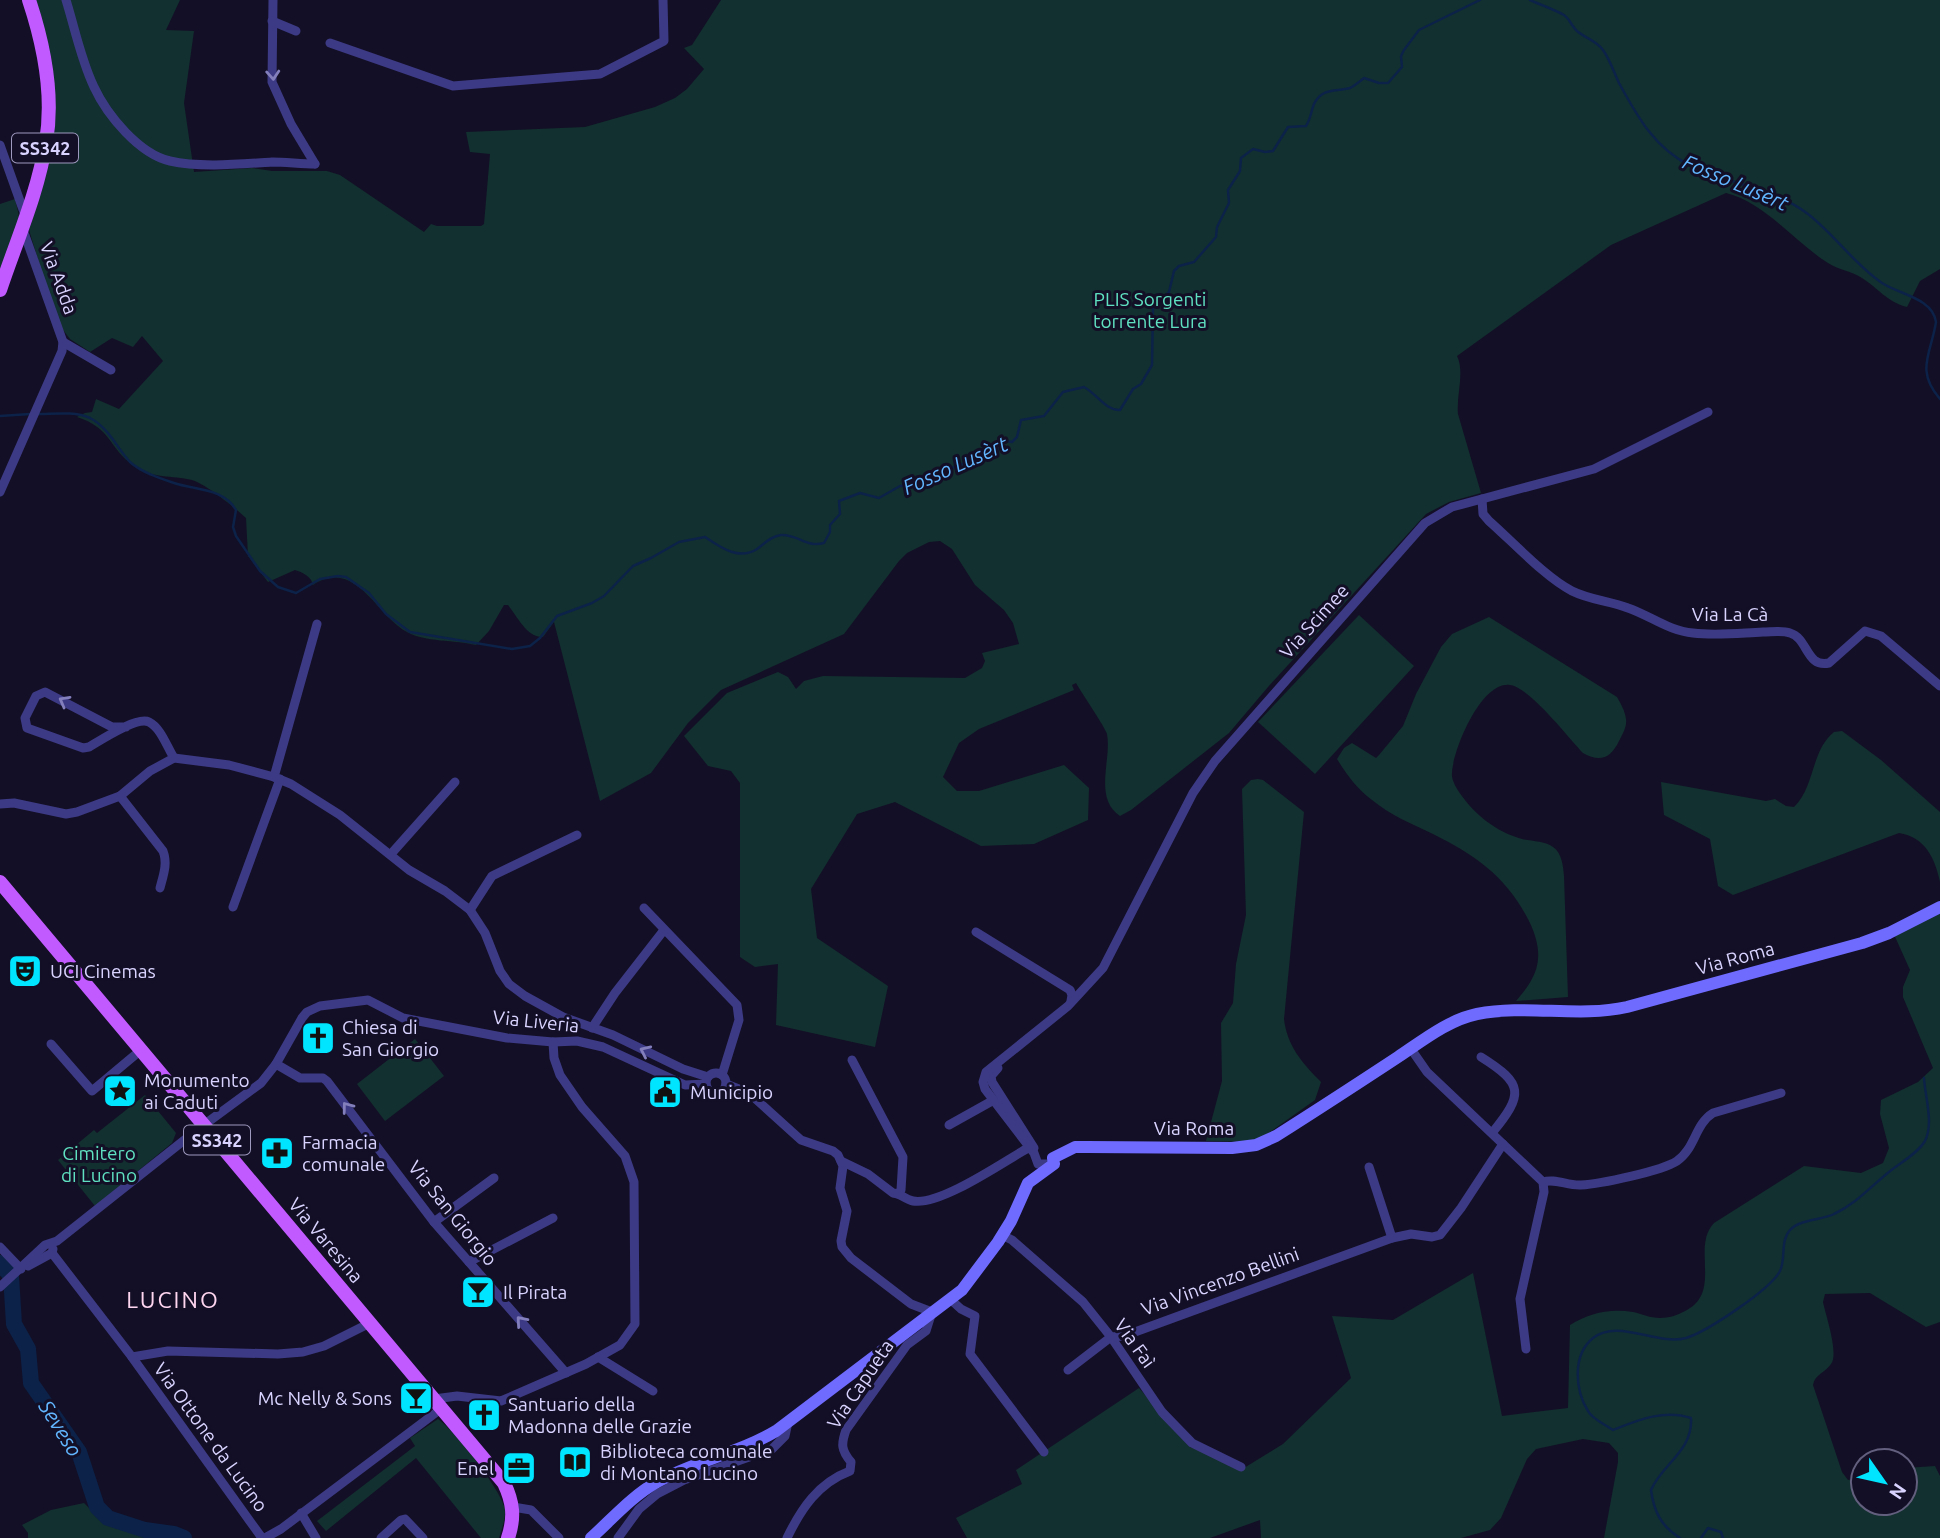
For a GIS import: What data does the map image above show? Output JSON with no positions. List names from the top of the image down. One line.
{"streets":{"main road":["SS342","Via Varesina"],"street":["Via Adda","Via La Cà","Via Scimee","Via Roma","Via Liveria","Via San Giorgio","Via Vincenzo Bellini","Via Faì","Via Capueta","Via Ottone da Lucino"]},"crossings":[["SS342","Via Adda"],["Via La Cà","Via Scimee"],["Via Roma","Via Faì"],["Via Roma","Via Capueta"],["Via Liveria","Via San Giorgio"],["Via Liveria","Via Varesina"],["Via Varesina","Via Ottone da Lucino"],["Via Vincenzo Bellini","Via Faì"]],"one_way":["Via San Giorgio"],"districts":["LUCINO"],"water":["Fosso Lusèrt","Seveso"],"parks":["PLIS Sorgenti torrente Lura","Cimitero di Lucino"],"places":{"theatre":["UCI Cinemas"],"church":["Chiesa di San Giorgio","Santuario della Madonna delle Grazie"],"place":["Monumento ai Caduti"],"public building":["Municipio"],"pharmacy":["Farmacia comunale"],"bar":["Il Pirata","Mc Nelly & Sons"],"library":["Biblioteca comunale di Montano Lucino"],"office":["Enel"]},"north":"bottom right"}
